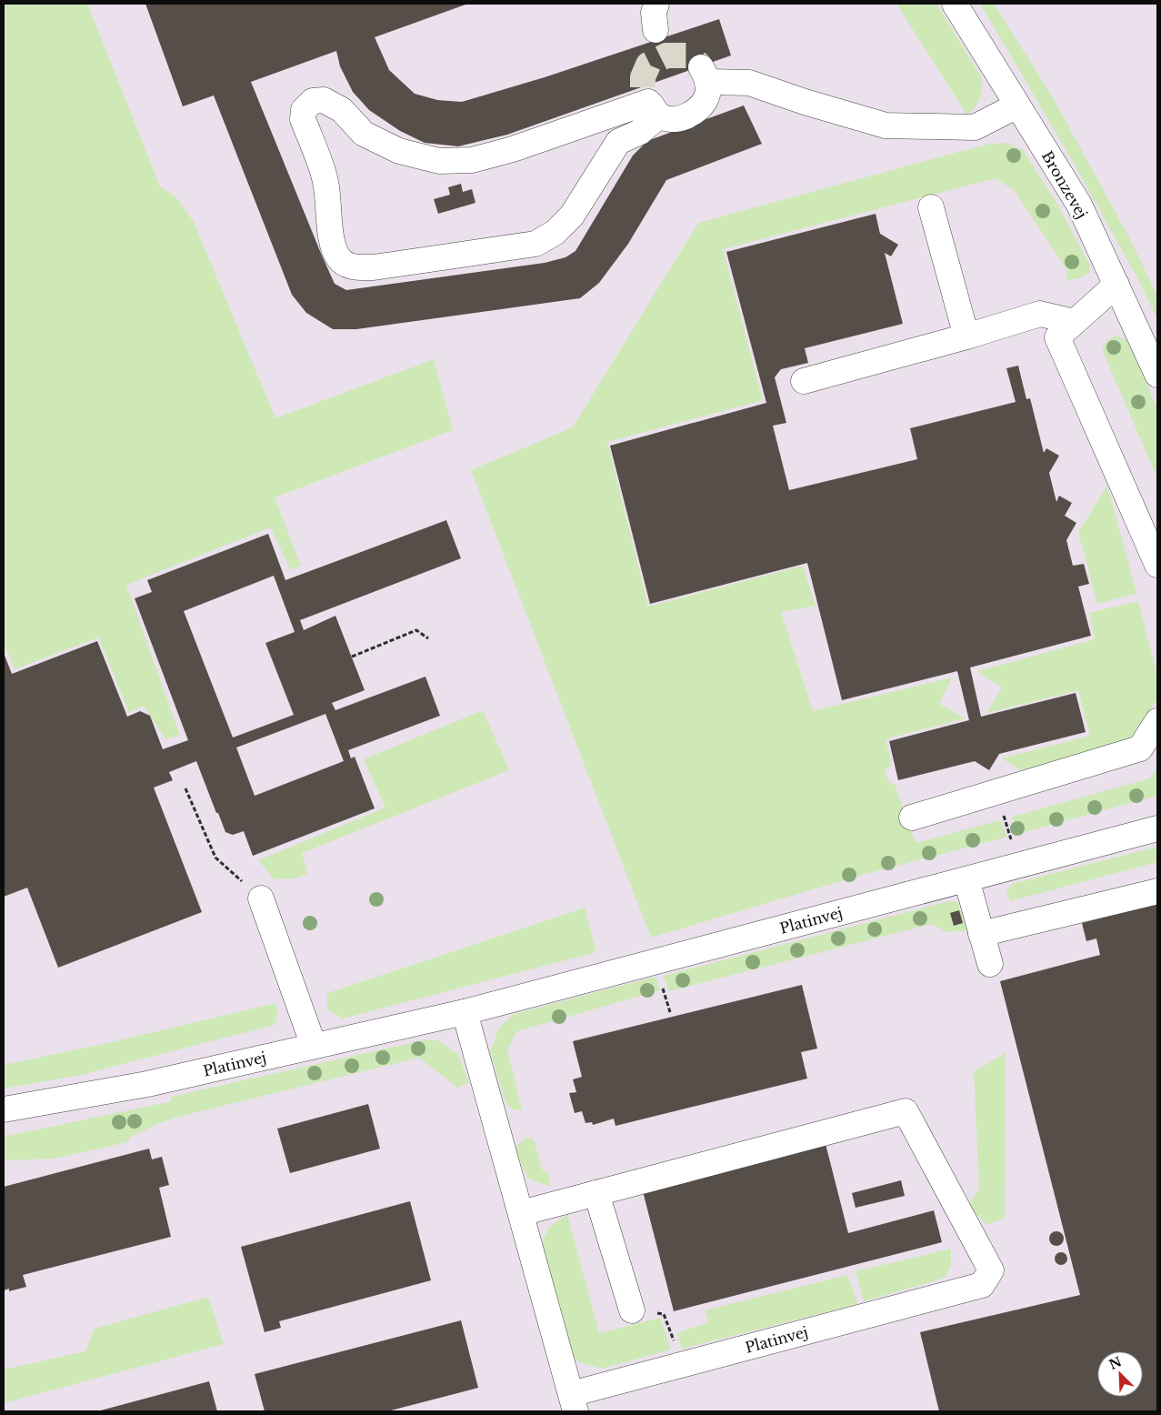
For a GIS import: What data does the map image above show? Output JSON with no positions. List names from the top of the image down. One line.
{"streets":{"street":["Bronzevej","Platinvej"]},"north":"top left"}
